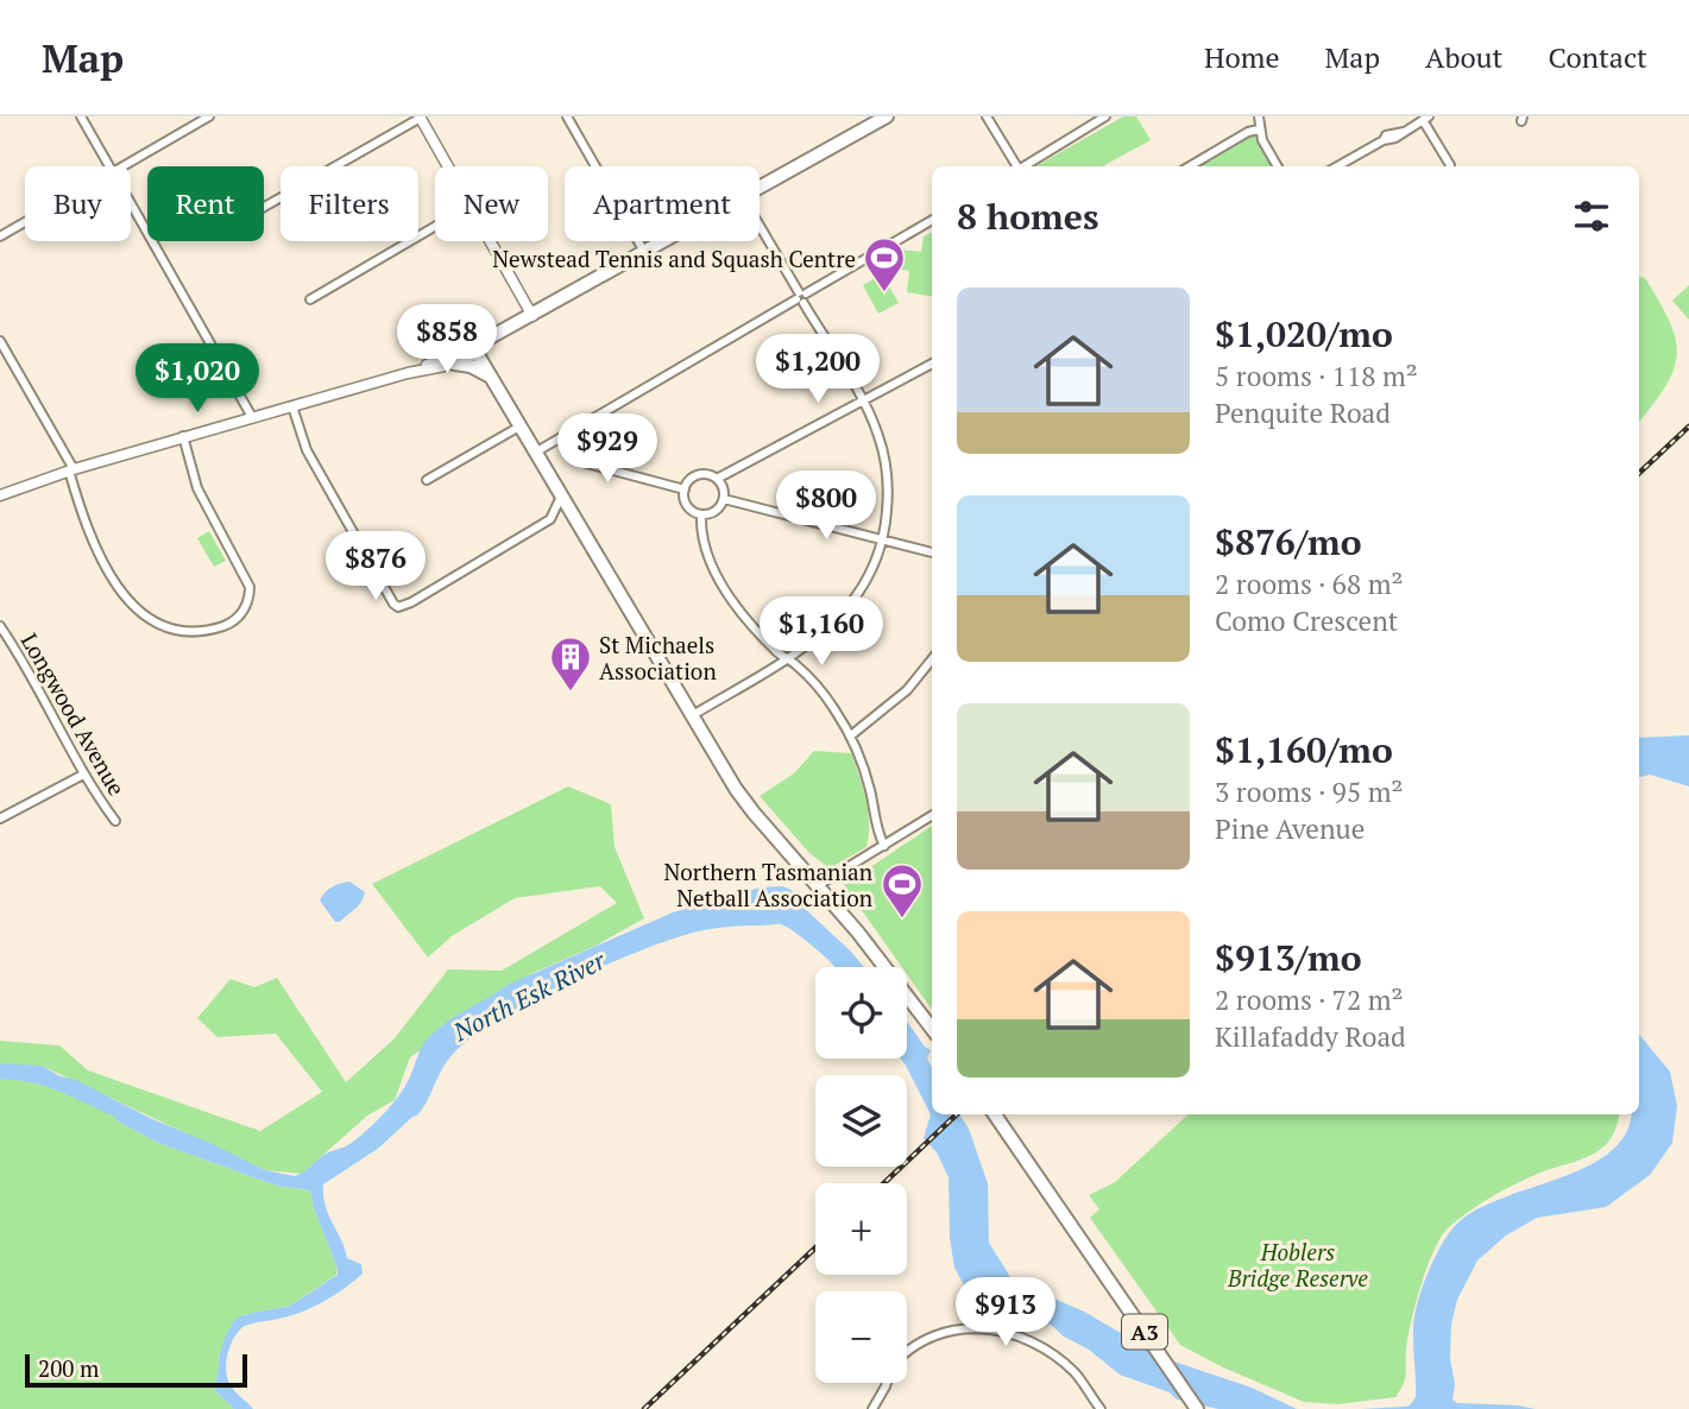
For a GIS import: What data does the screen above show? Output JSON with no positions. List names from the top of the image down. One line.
{"streets":{"highway":["A3"],"street":["Longwood Avenue"]},"water":["North Esk River"],"parks":["Hoblers Bridge Reserve"],"places":{"sports":["Newstead Tennis and Squash Centre","Northern Tasmanian Netball Association"],"building":["St Michaels Association"]},"scale_bar":"200 m","page":{"header":"Map","nav":["Home","Map","About","Contact"],"chip":["Buy","Rent","Filters","New","Apartment"],"heading":"8 homes","list":[{"name":"$1,020/mo","note":"5 rooms · 118 m² · Penquite Road"},{"name":"$876/mo","note":"2 rooms · 68 m² · Como Crescent"},{"name":"$1,160/mo","note":"3 rooms · 95 m² · Pine Avenue"},{"name":"$913/mo","note":"2 rooms · 72 m² · Killafaddy Road"}],"price":["$858","$1,200","$1,020","$929","$800","$876","$1,160","$913"],"map_buttons":["+","−"],"scale":"200 m"}}
